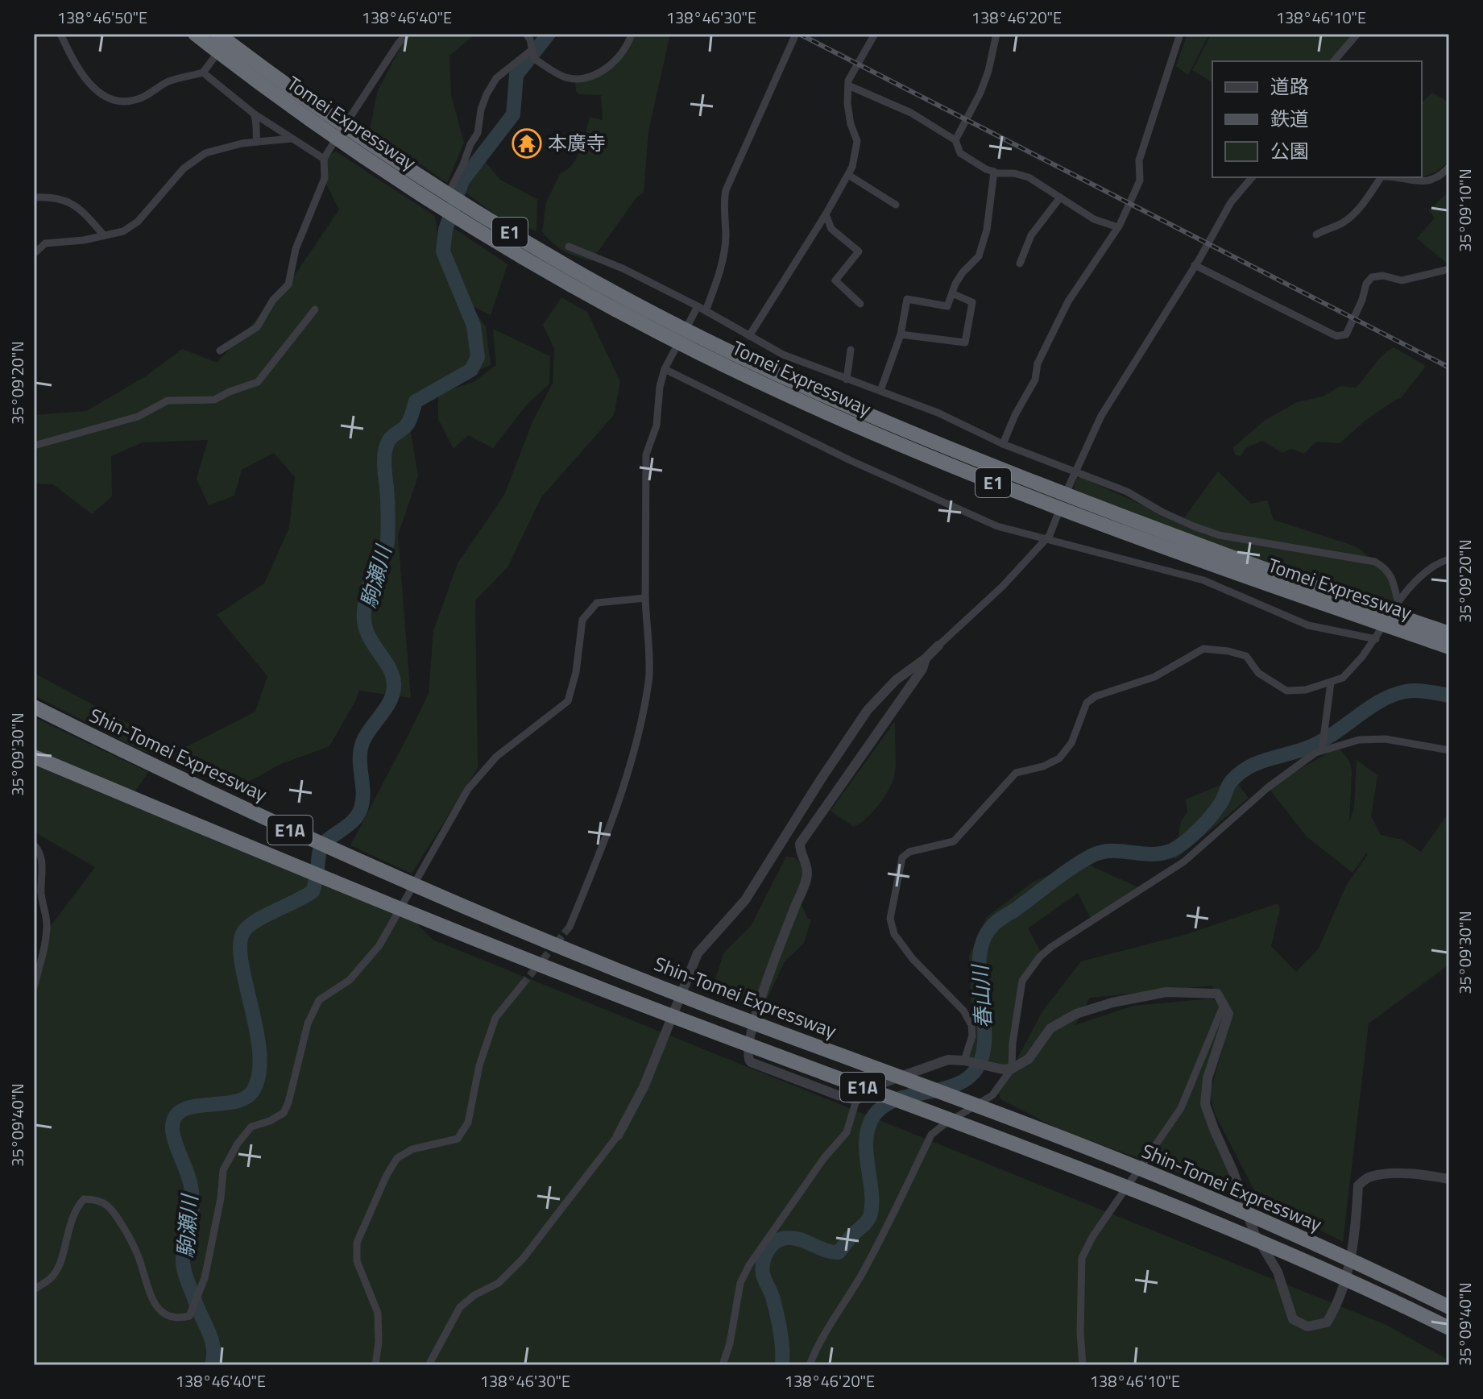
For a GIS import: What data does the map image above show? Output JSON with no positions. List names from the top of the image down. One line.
{"streets":{"highway":["Tomei Expressway","E1","Shin-Tomei Expressway","E1A"]},"water":["駒瀬川","春山川"],"places":{"temple":["本廣寺"]},"legend":["道路","鉄道","公園"],"coordinates":["138°46'50\"E","138°46'40\"E","138°46'30\"E","138°46'20\"E","138°46'10\"E","35°09'10\"N","35°09'20\"N","35°09'30\"N","35°09'40\"N"]}
